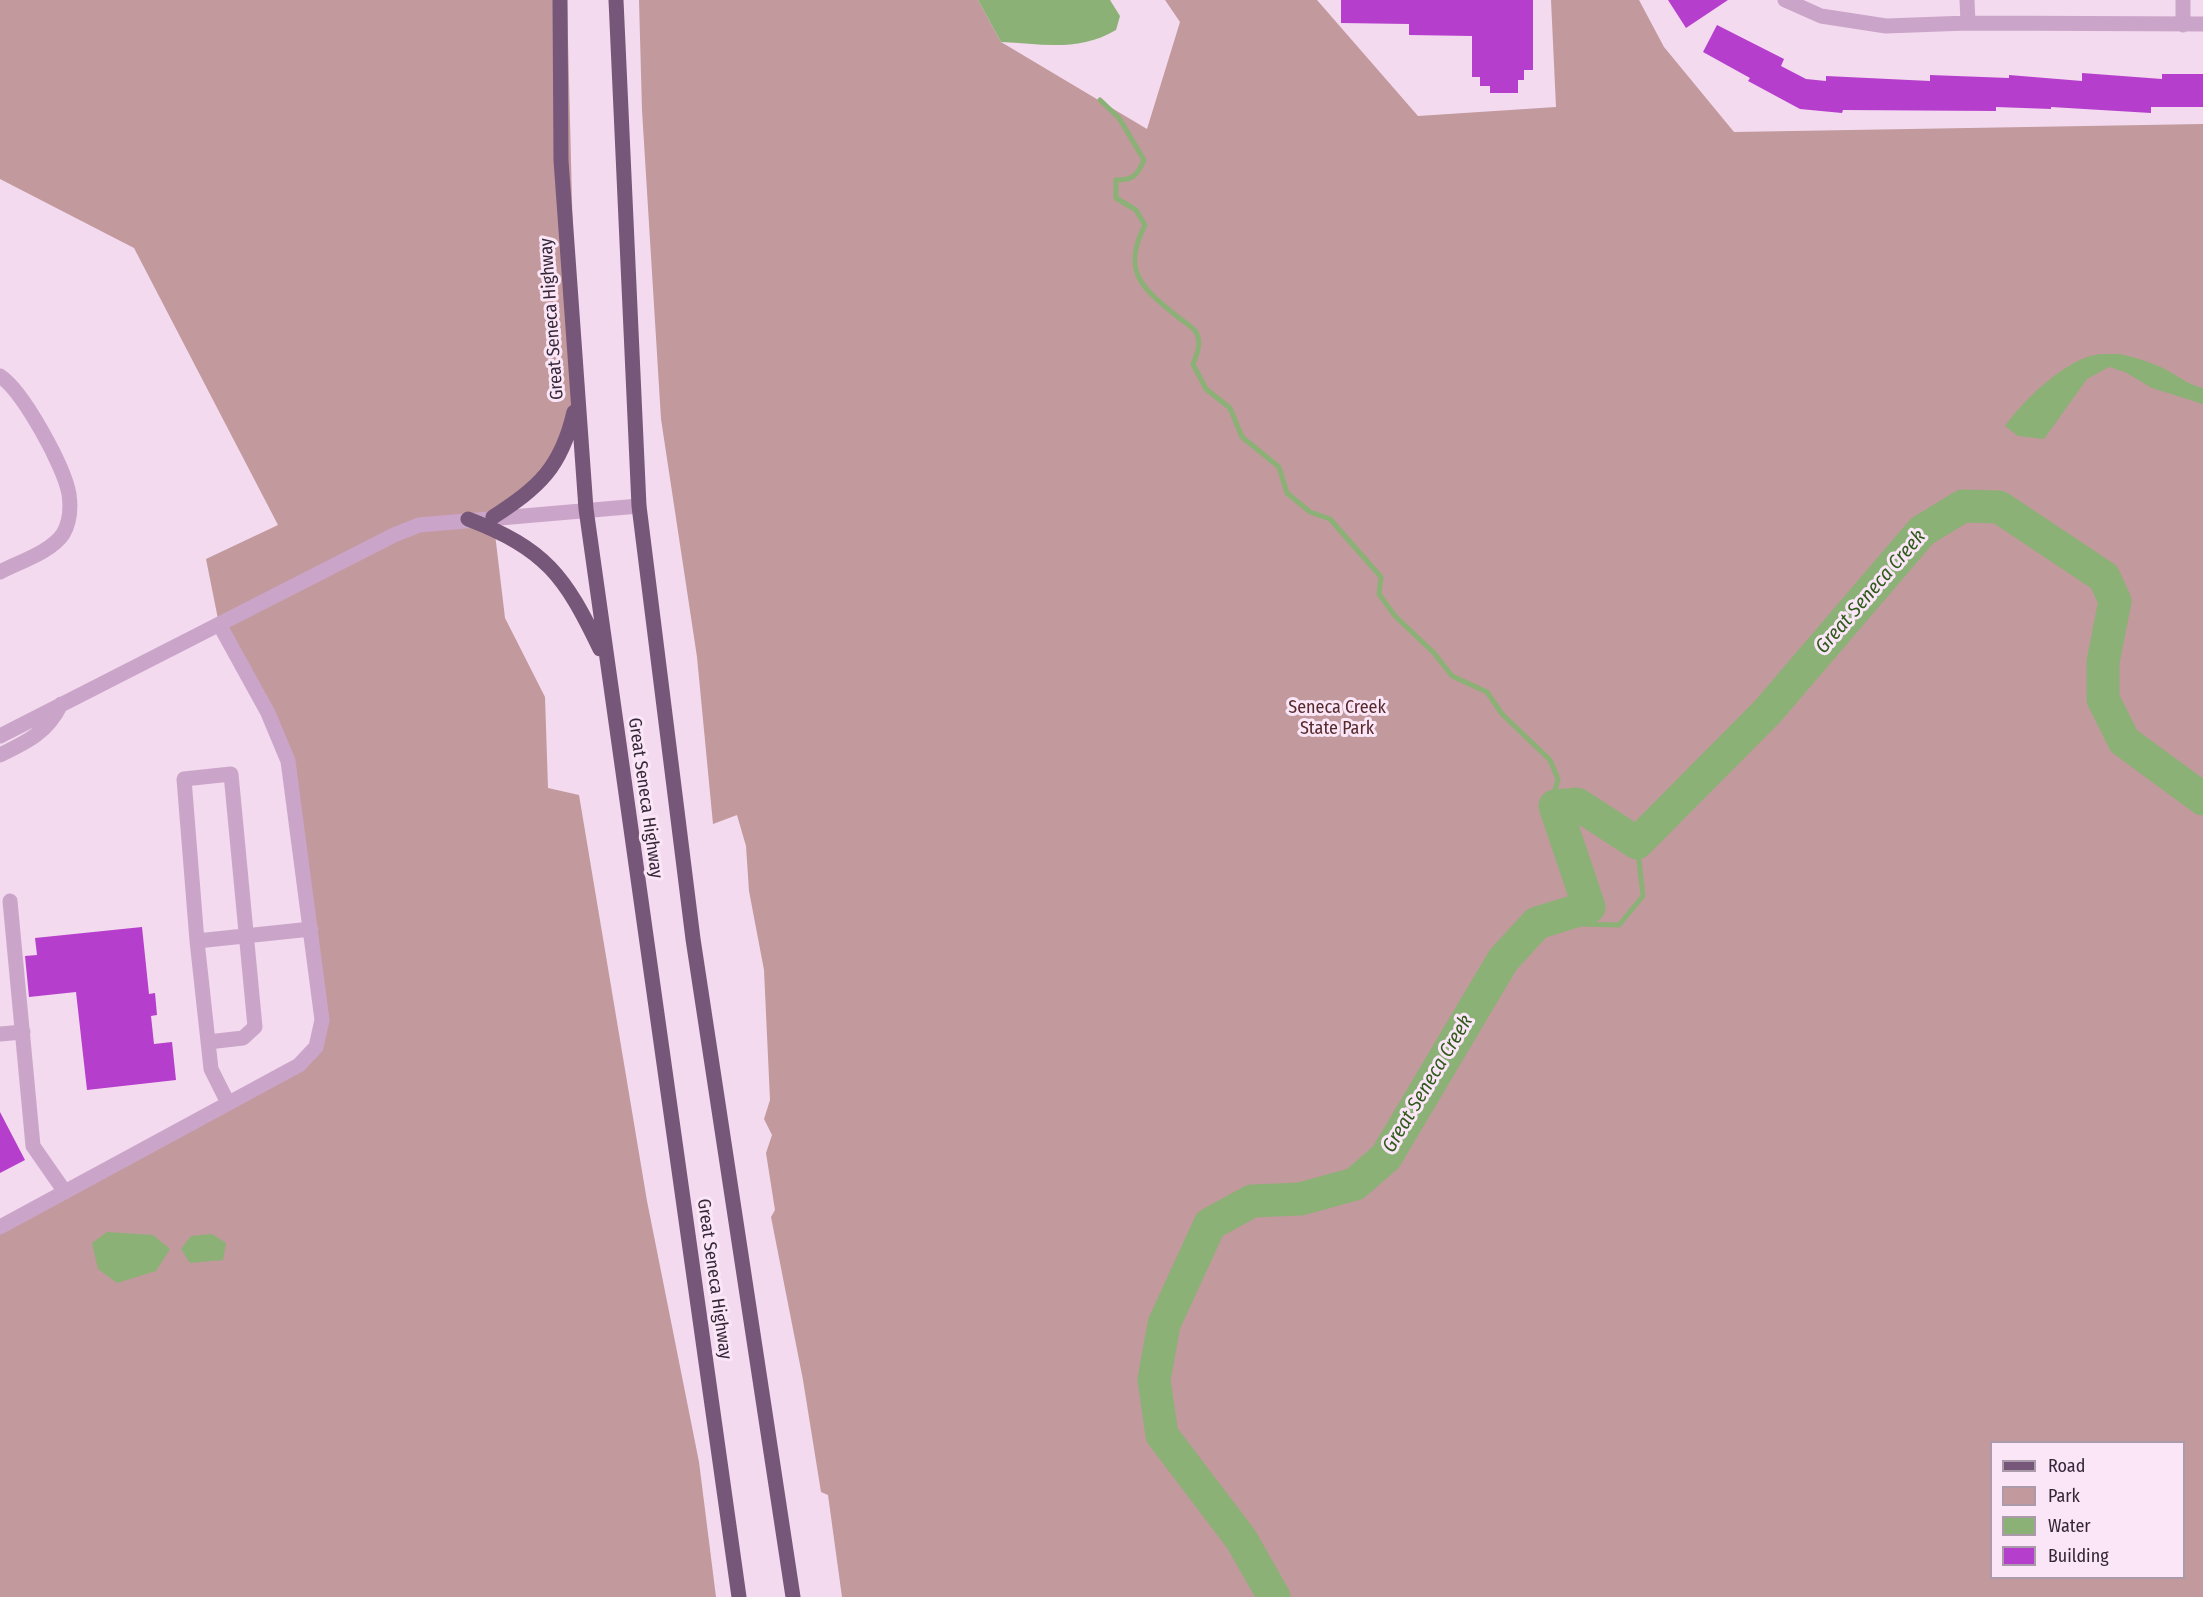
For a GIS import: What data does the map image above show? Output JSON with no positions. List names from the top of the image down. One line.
{"streets":{"main road":["Great Seneca Highway"]},"water":["Great Seneca Creek"],"parks":["Seneca Creek State Park"],"legend":["Road","Park","Water","Building"]}
